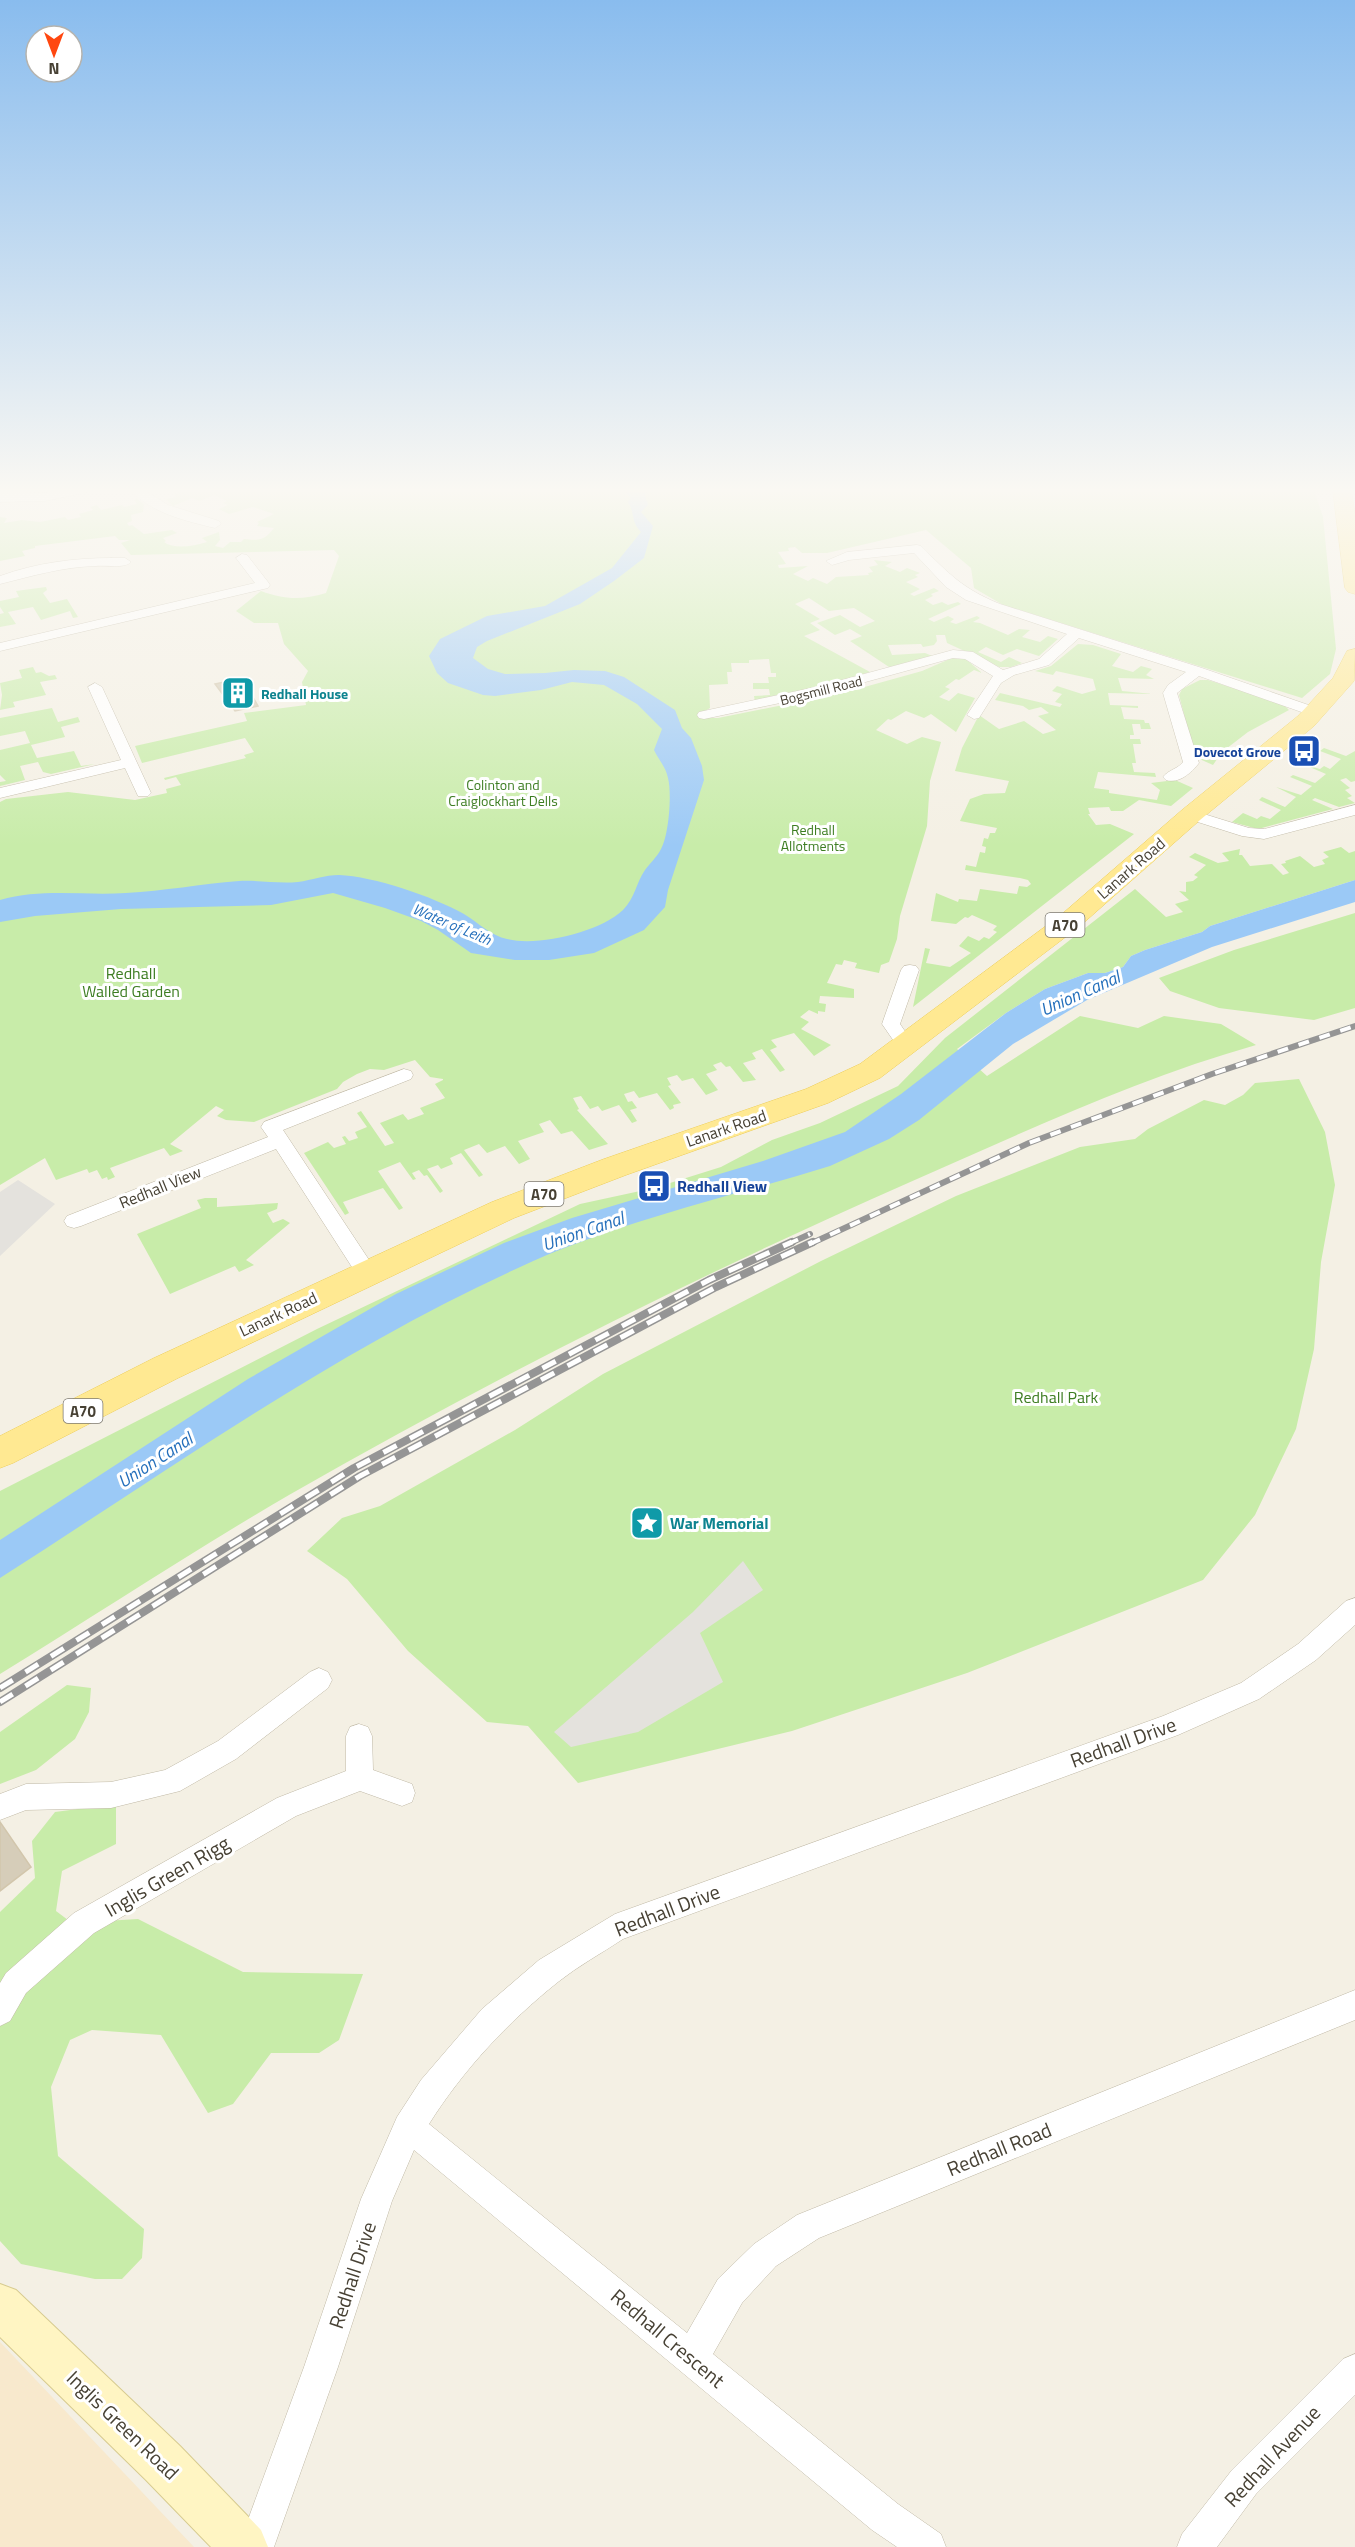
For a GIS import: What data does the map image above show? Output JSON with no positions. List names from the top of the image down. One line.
{"streets":{"main road":["Lanark Road","A70"],"street":["Bogsmill Road","Redhall View","Redhall Drive","Inglis Green Rigg","Redhall Road","Redhall Crescent","Inglis Green Road","Redhall Avenue"]},"crossings":[["Redhall Drive","Redhall Crescent"],["Redhall Road","Redhall Crescent"]],"water":["Water of Leith","Union Canal"],"parks":["Colinton and Craiglockhart Dells","Redhall Allotments","Redhall Walled Garden","Redhall Park"],"places":{"building":["Redhall House"],"bus stop":["Dovecot Grove","Redhall View"],"place":["War Memorial"]},"north":"bottom"}
